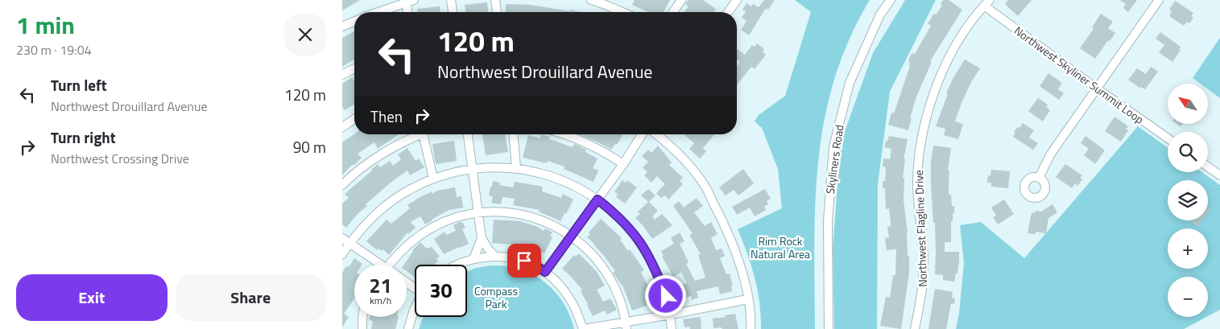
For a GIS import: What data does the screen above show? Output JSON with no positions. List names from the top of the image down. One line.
{"streets":{"street":["Northwest Skyliner Summit Loop","Skyliners Road","Northwest Flagline Drive"]},"crossings":[["Northwest Skyliner Summit Loop","Northwest Flagline Drive"]],"parks":["Rim Rock Natural Area","Compass Park"],"north":"top left","page":{"heading":["1 min","230 m · 19:04"],"turn":["120 m","Northwest Drouillard Avenue"],"list":[{"name":"Turn left","note":"Northwest Drouillard Avenue","value":"120 m"},{"name":"Turn right","note":"Northwest Crossing Drive","value":"90 m"}],"map_buttons":["+","−"],"then":"Then","speed":"21 km/h","limit":"30","buttons":["Exit","Share"]}}
